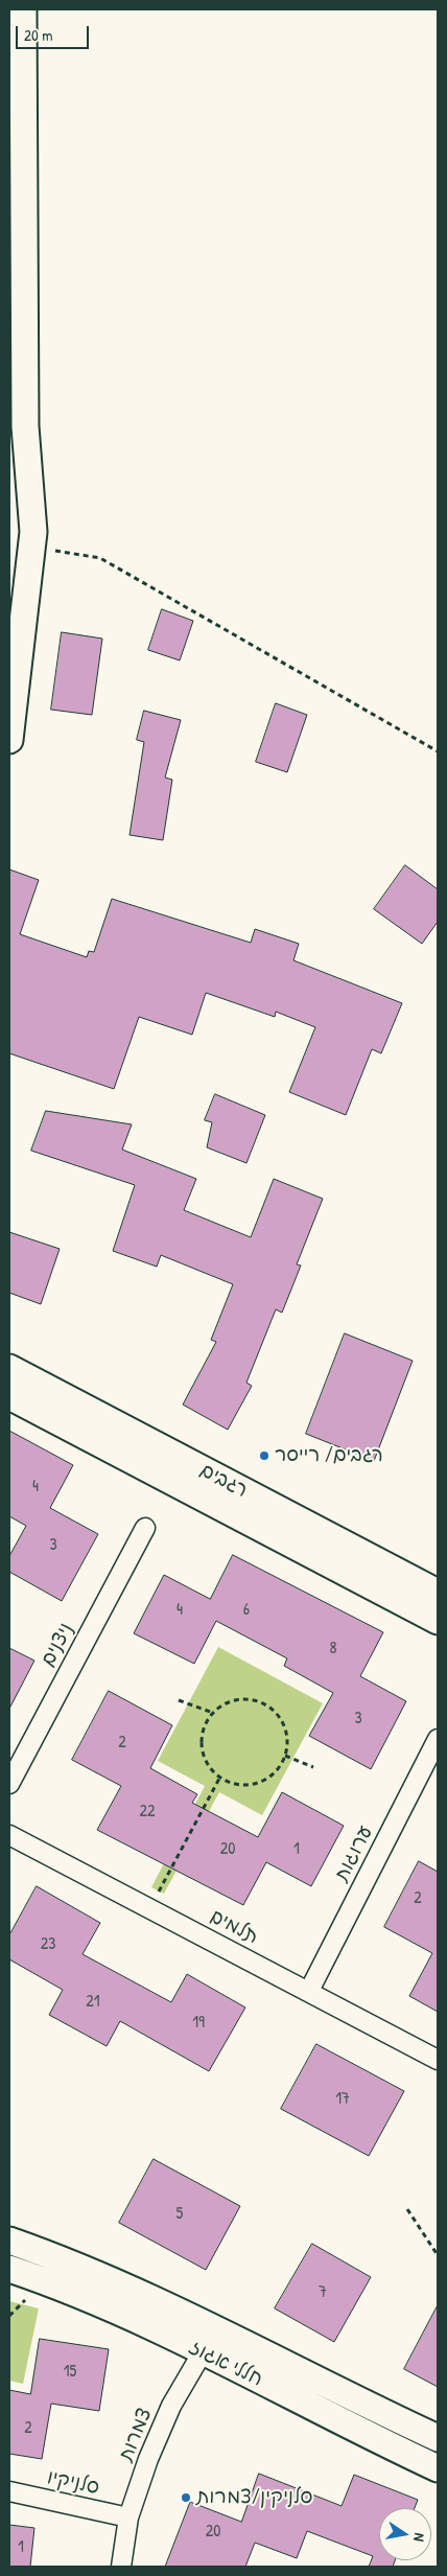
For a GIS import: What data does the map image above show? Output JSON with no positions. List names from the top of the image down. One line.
{"streets":{"street":["רגבים","ניצנים","ערוגות","תלמים","חללי אגוז","צמרות","סלניקיו"]},"crossings":[["ערוגות","תלמים"],["חללי אגוז","צמרות"],["צמרות","סלניקיו"]],"places":["רגבים/ רייסר","סלניקין/צמרות"],"house_numbers":["4","3","4","6","8","3","2","22","20","1","2","23","21","19","17","5","7","15","2","20","1"],"scale_bar":"20 m","north":"right"}
